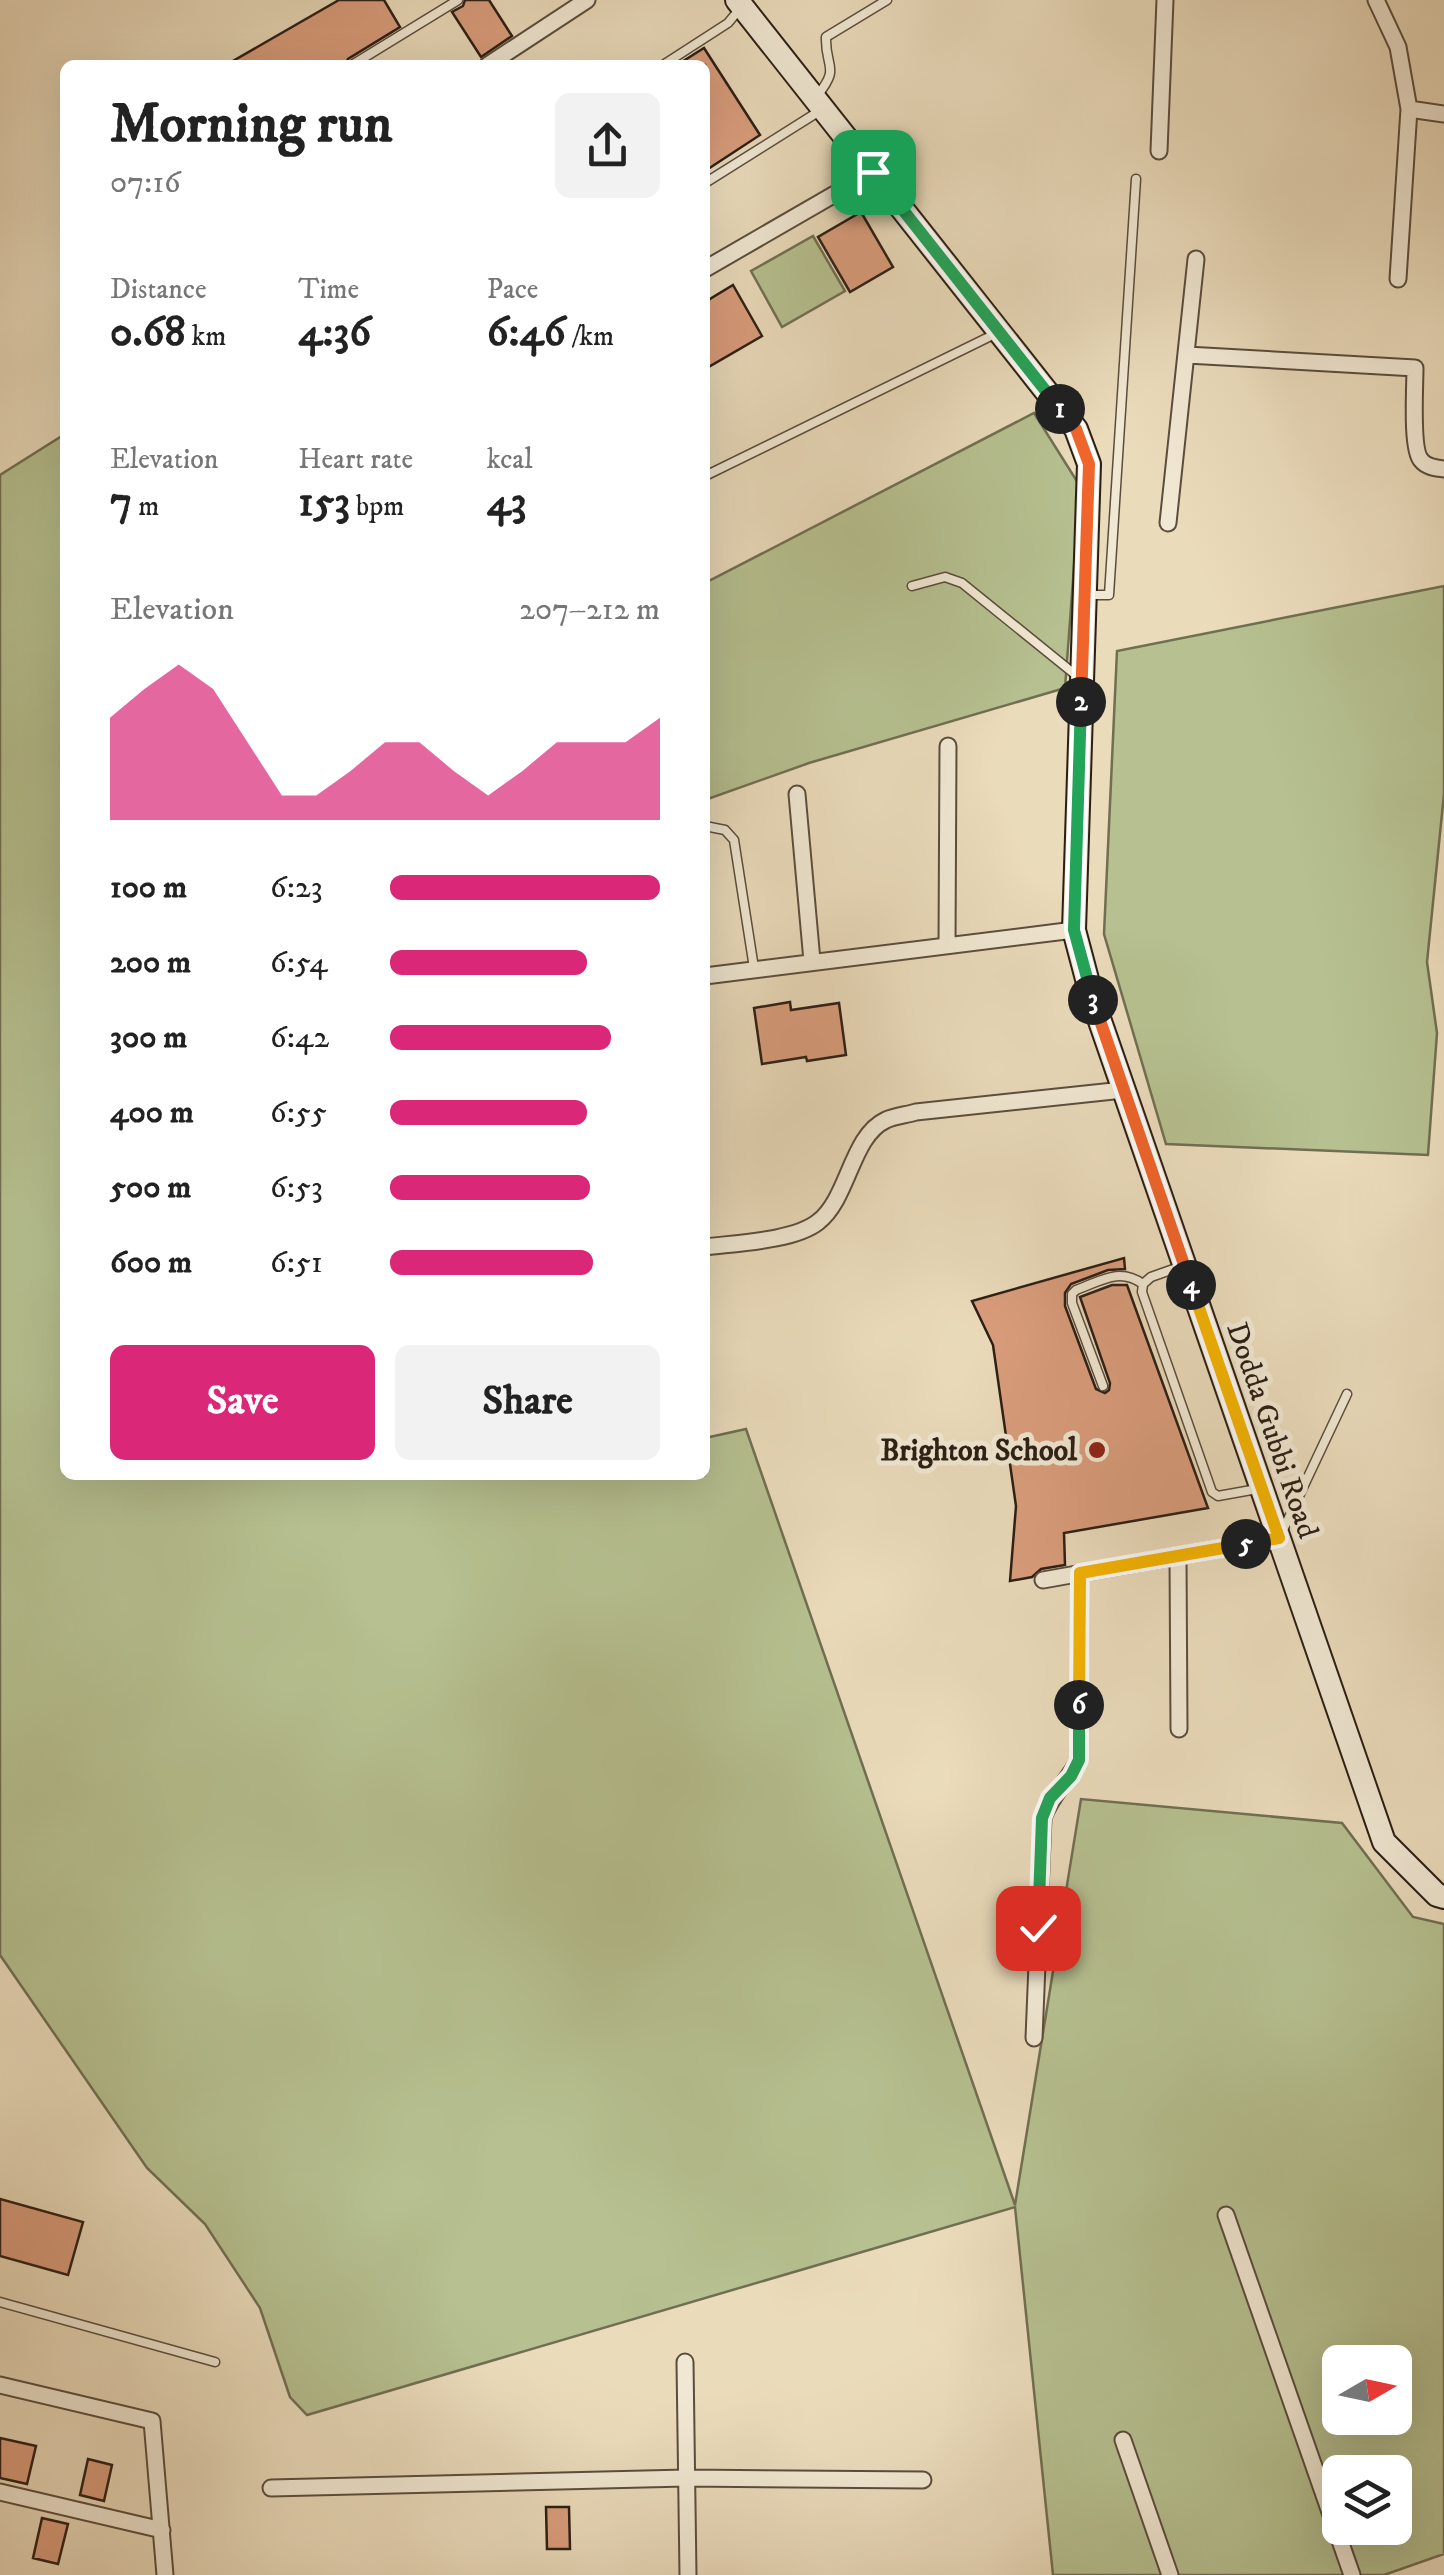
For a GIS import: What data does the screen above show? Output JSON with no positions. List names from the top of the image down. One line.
{"streets":{"street":["Dodda Gubbi Road"]},"places":["Brighton School"],"north":"right","page":{"heading":["Morning run","07:16"],"stats":[["Distance","0.68 km"],["Time","4:36"],["Pace","6:46 /km"],["Elevation","7 m"],["Heart rate","153 bpm"],["kcal","43"]],"pins":["1","2","3","4","5","6"],"chart":["Elevation","207–212 m"],"list":[{"name":"100 m","note":"6:23"},{"name":"200 m","note":"6:54"},{"name":"300 m","note":"6:42"},{"name":"400 m","note":"6:55"},{"name":"500 m","note":"6:53"},{"name":"600 m","note":"6:51"}],"buttons":["Save","Share"]}}
